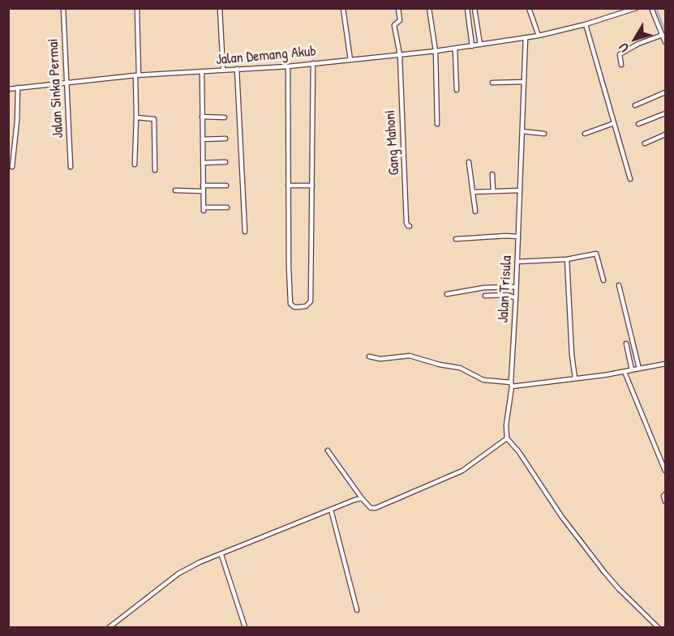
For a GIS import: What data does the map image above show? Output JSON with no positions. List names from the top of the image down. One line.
{"streets":{"street":["Jalan Demang Akub","Jalan Sinka Permai","Gang Mahoni","Jalan Trisula"]},"crossings":[["Jalan Demang Akub","Jalan Sinka Permai"],["Jalan Demang Akub","Gang Mahoni"],["Jalan Demang Akub","Jalan Trisula"]],"north":"bottom left"}
